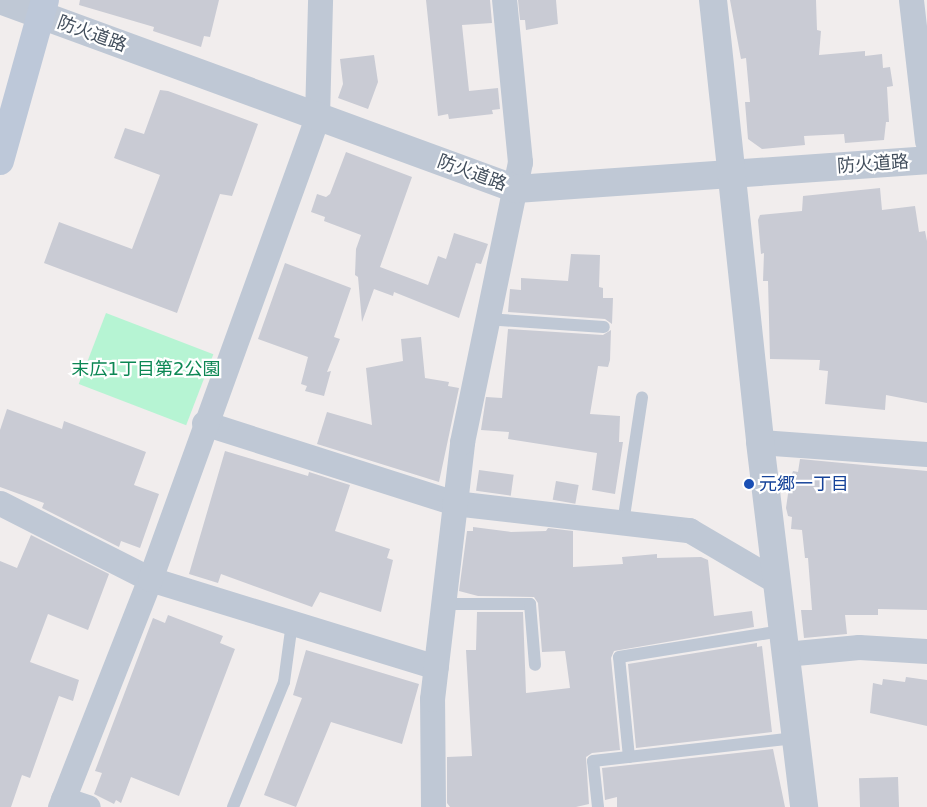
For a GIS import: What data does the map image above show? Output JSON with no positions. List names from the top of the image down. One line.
{"streets":{"street":["防火道路"]},"parks":["末広1丁目第2公園"],"places":["元郷一丁目"]}
